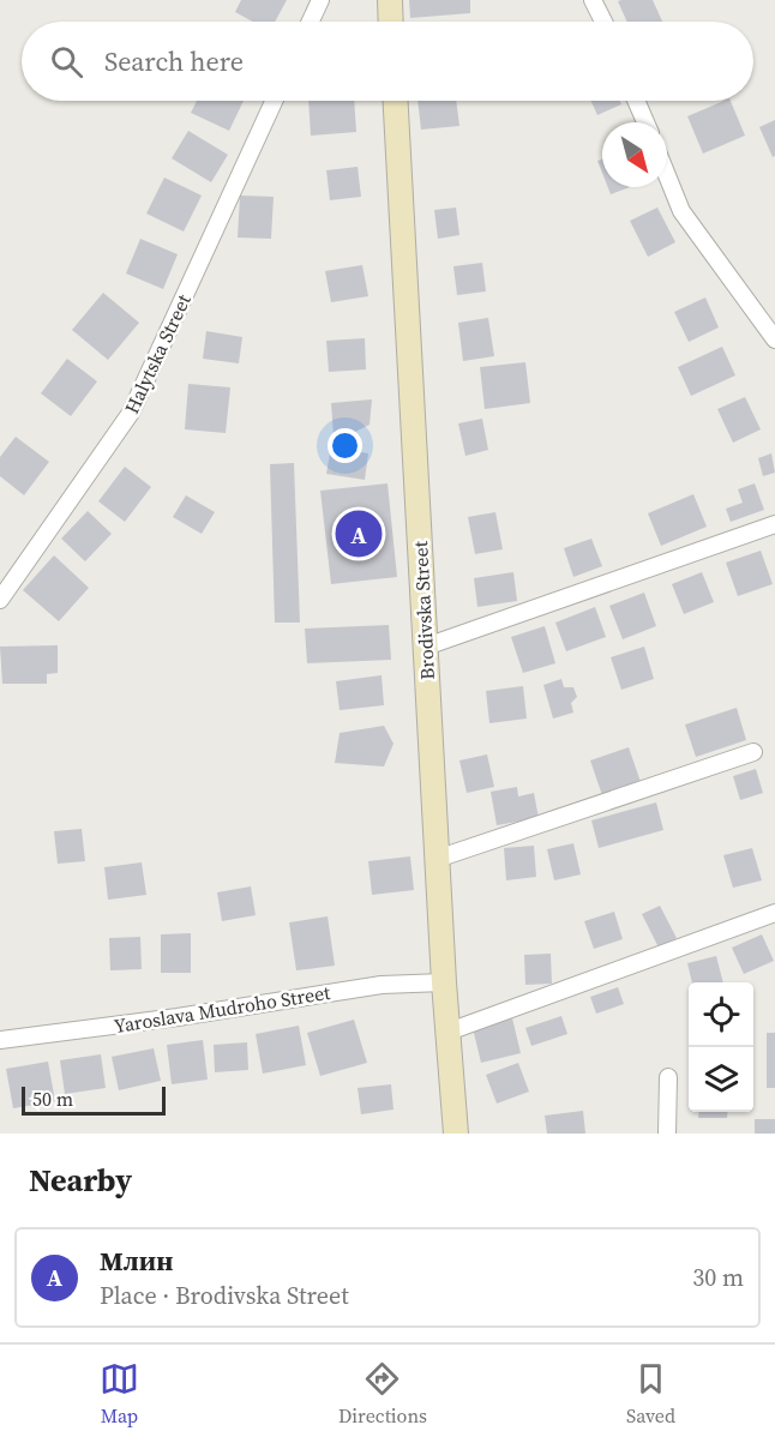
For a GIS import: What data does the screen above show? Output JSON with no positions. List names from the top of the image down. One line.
{"streets":{"street":["Halytska Street","Brodivska Street","Yaroslava Mudroho Street"]},"crossings":[["Brodivska Street","Yaroslava Mudroho Street"]],"scale_bar":"50 m","north":"bottom right","page":{"search":"Search here","pins":"A","scale":"50 m","heading":"Nearby","list":[{"mark":"A","name":"Млин","note":"Place · Brodivska Street","value":"30 m"}],"nav":["Map","Directions","Saved"]}}
